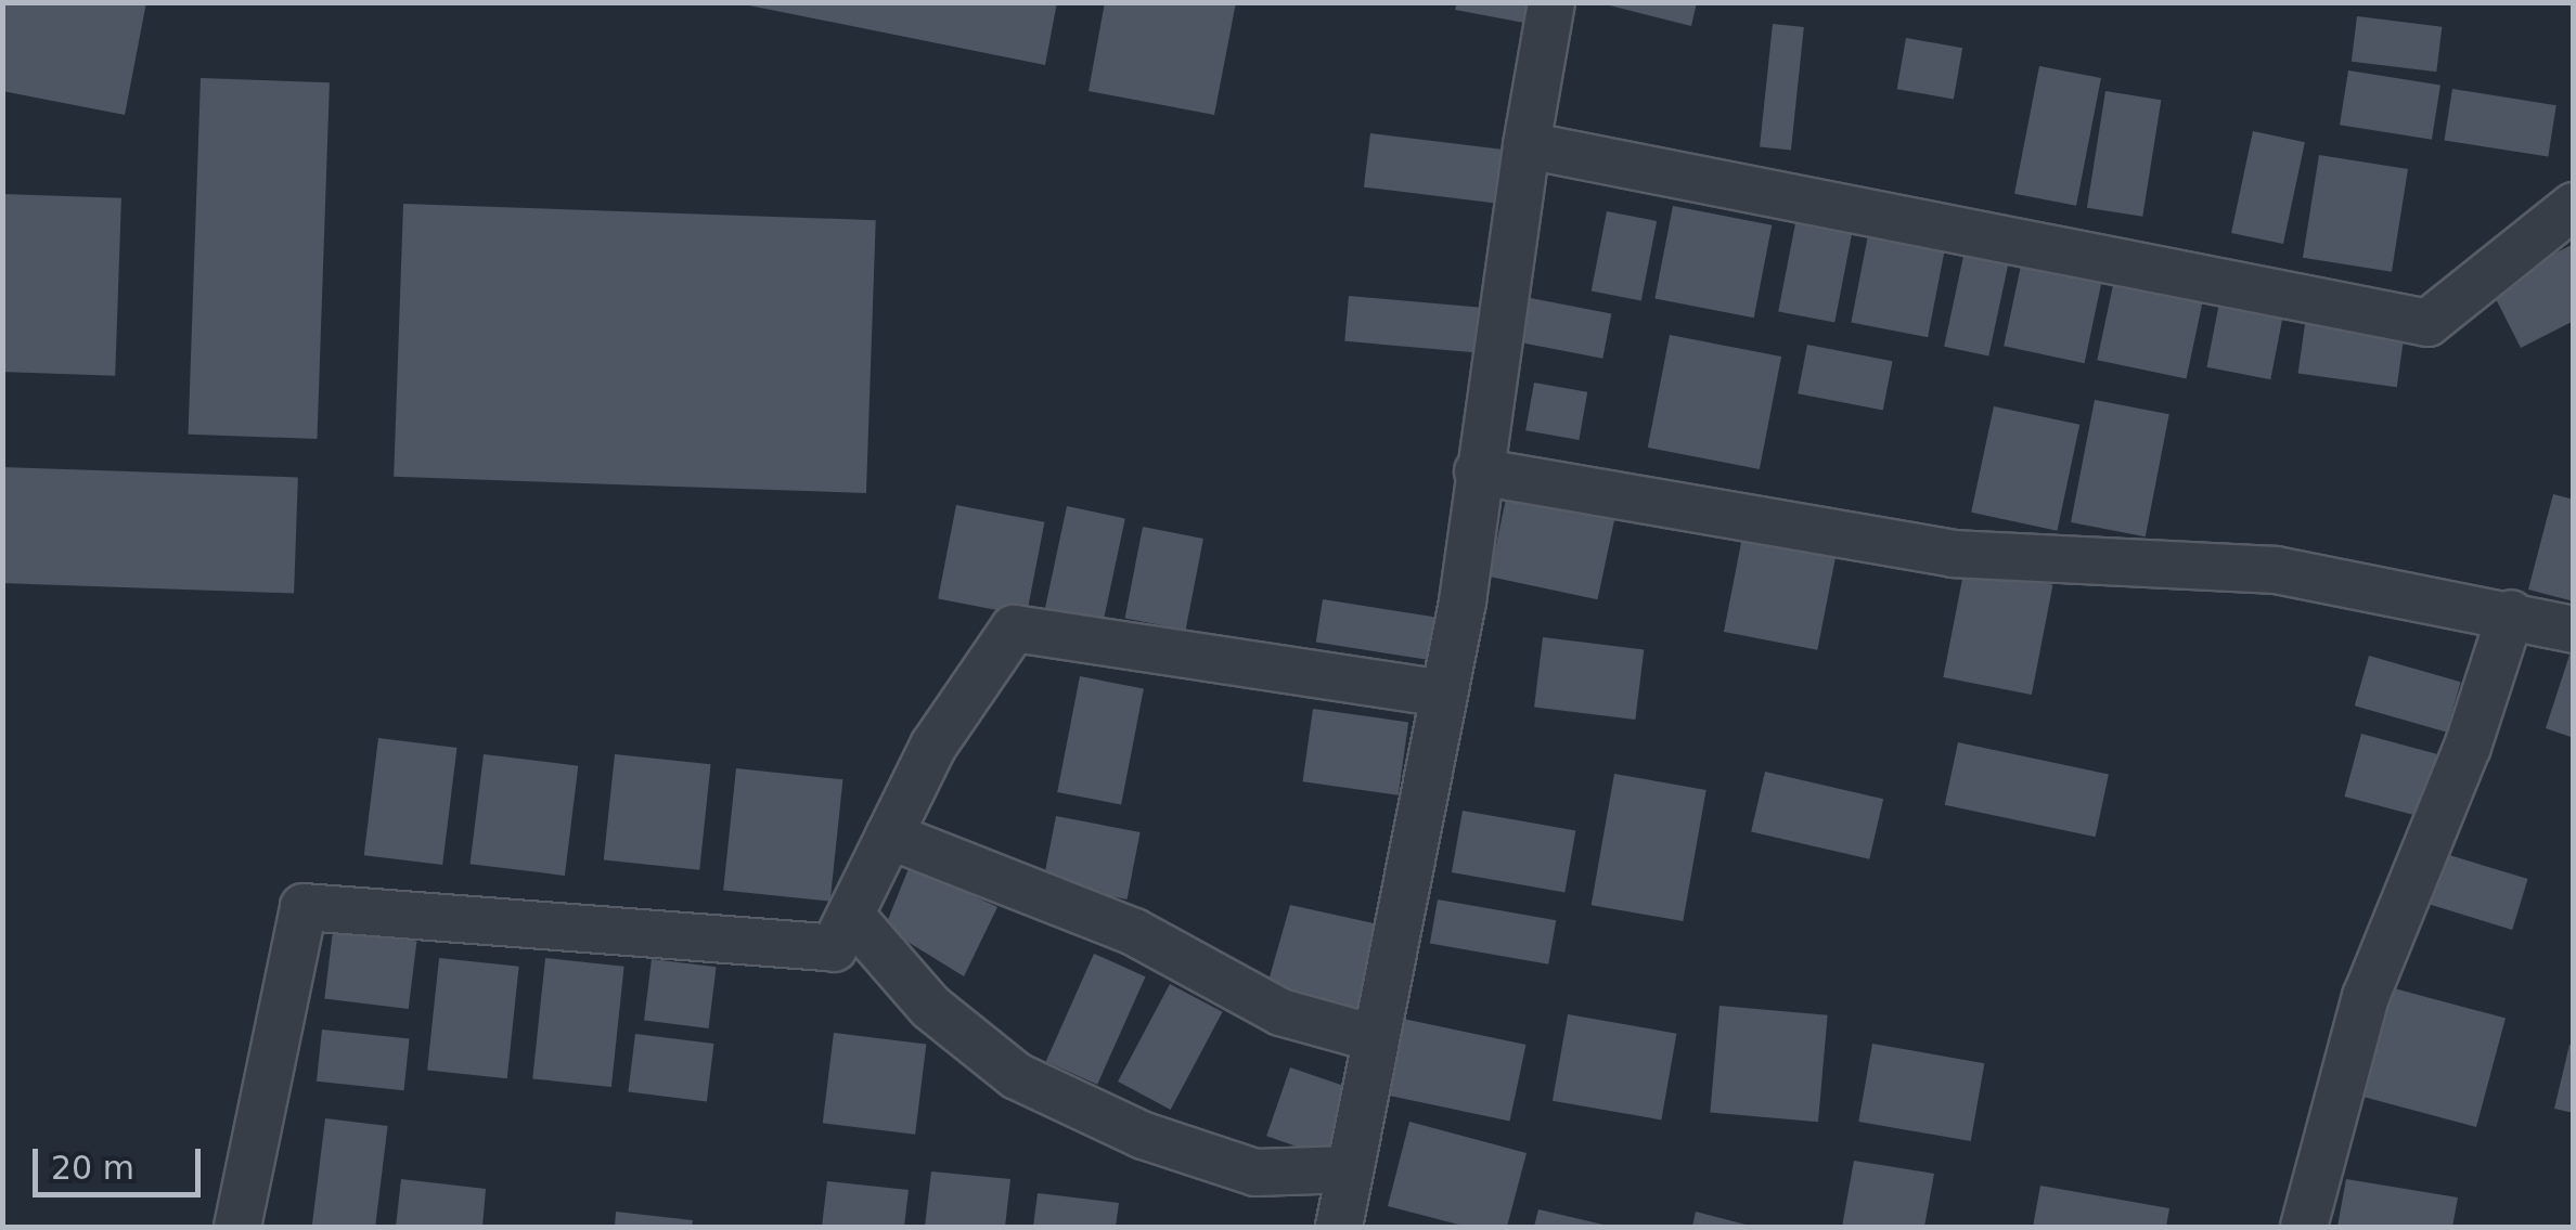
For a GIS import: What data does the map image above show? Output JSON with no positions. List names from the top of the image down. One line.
{"scale_bar":"20 m"}
